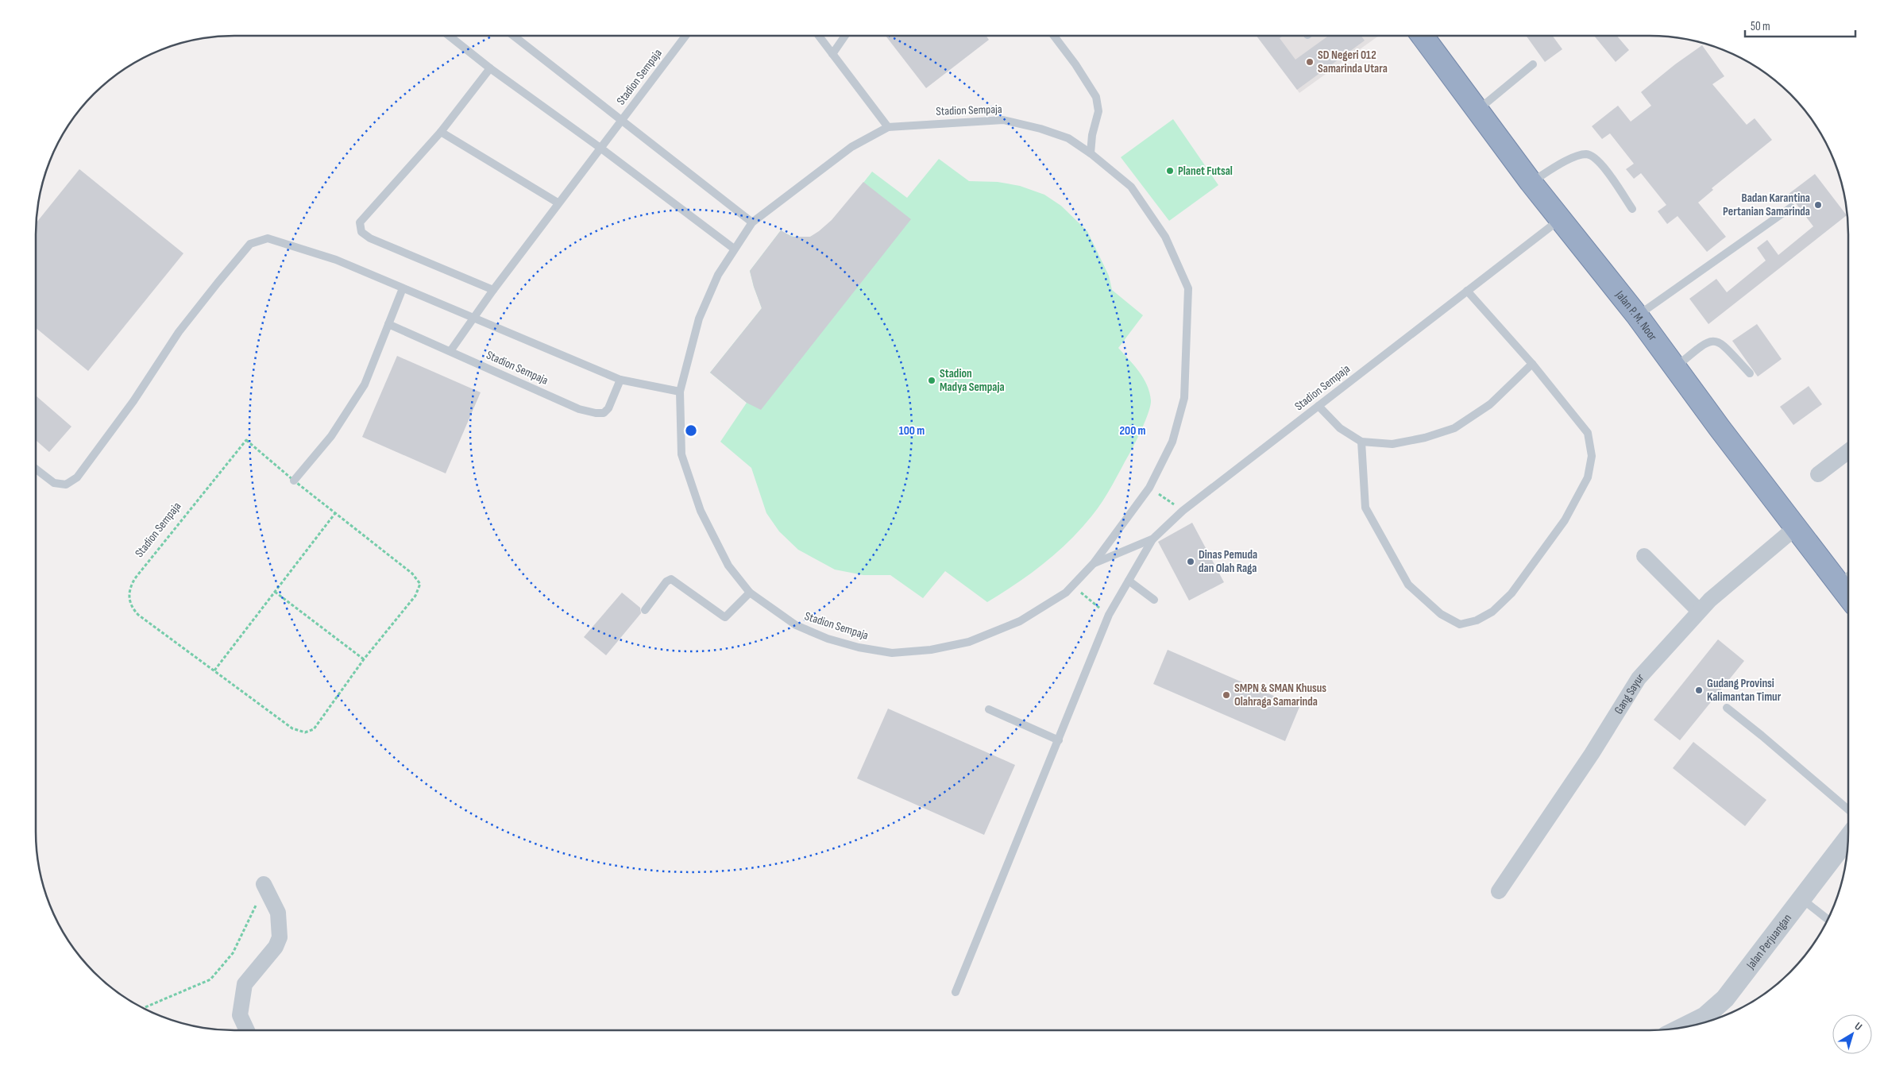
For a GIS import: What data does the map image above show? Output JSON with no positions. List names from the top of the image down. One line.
{"streets":{"highway":["Jalan P. M. Noor"],"street":["Gang Sayur","Jalan Perjuangan"],"lane":["Stadion Sempaja"]},"crossings":[["Stadion Sempaja","Jalan P. M. Noor"],["Jalan P. M. Noor","Gang Sayur"]],"places":["SD Negeri 012 Samarinda Utara","Planet Futsal","Badan Karantina Pertanian Samarinda","Stadion Madya Sempaja","Dinas Pemuda dan Olah Raga","Gudang Provinsi Kalimantan Timur","SMPN & SMAN Khusus Olahraga Samarinda"],"scale_bar":"50 m","north":"top right","rings":["100 m","200 m"]}
